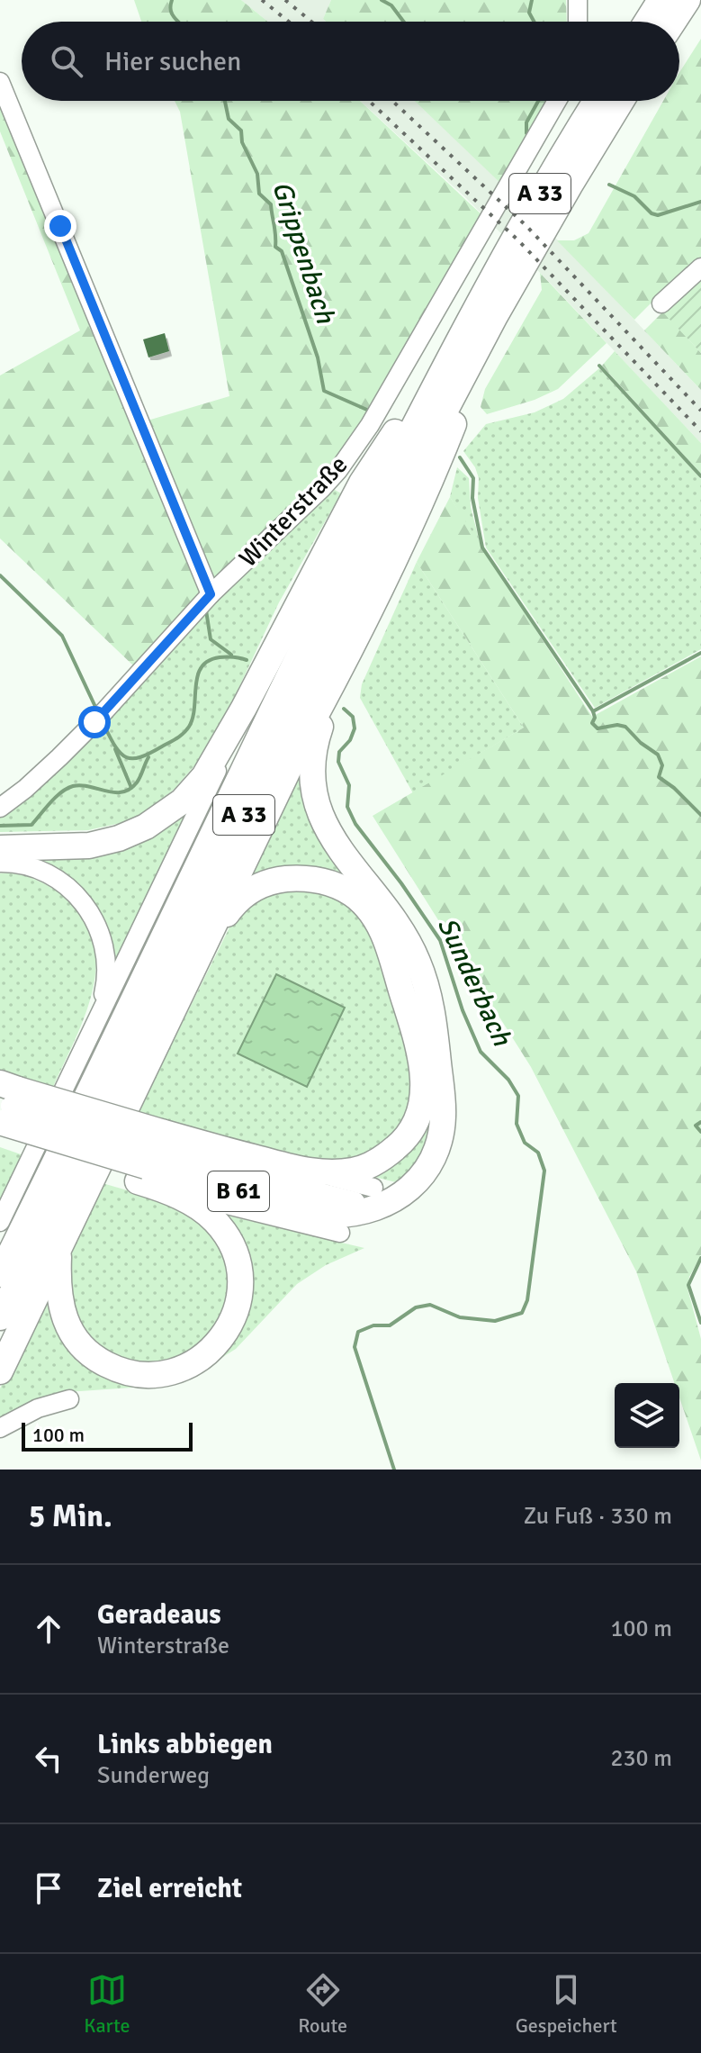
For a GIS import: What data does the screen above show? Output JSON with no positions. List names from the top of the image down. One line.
{"streets":{"highway":["A 33","B 61"],"street":["Winterstraße"]},"water":["Grippenbach","Sunderbach"],"scale_bar":"100 m","page":{"search":"Hier suchen","scale":"100 m","heading":["5 Min.","Zu Fuß · 330 m"],"list":[["Geradeaus","Winterstraße","100 m"],["Links abbiegen","Sunderweg","230 m"],"Ziel erreicht"],"nav":["Karte","Route","Gespeichert"]}}
